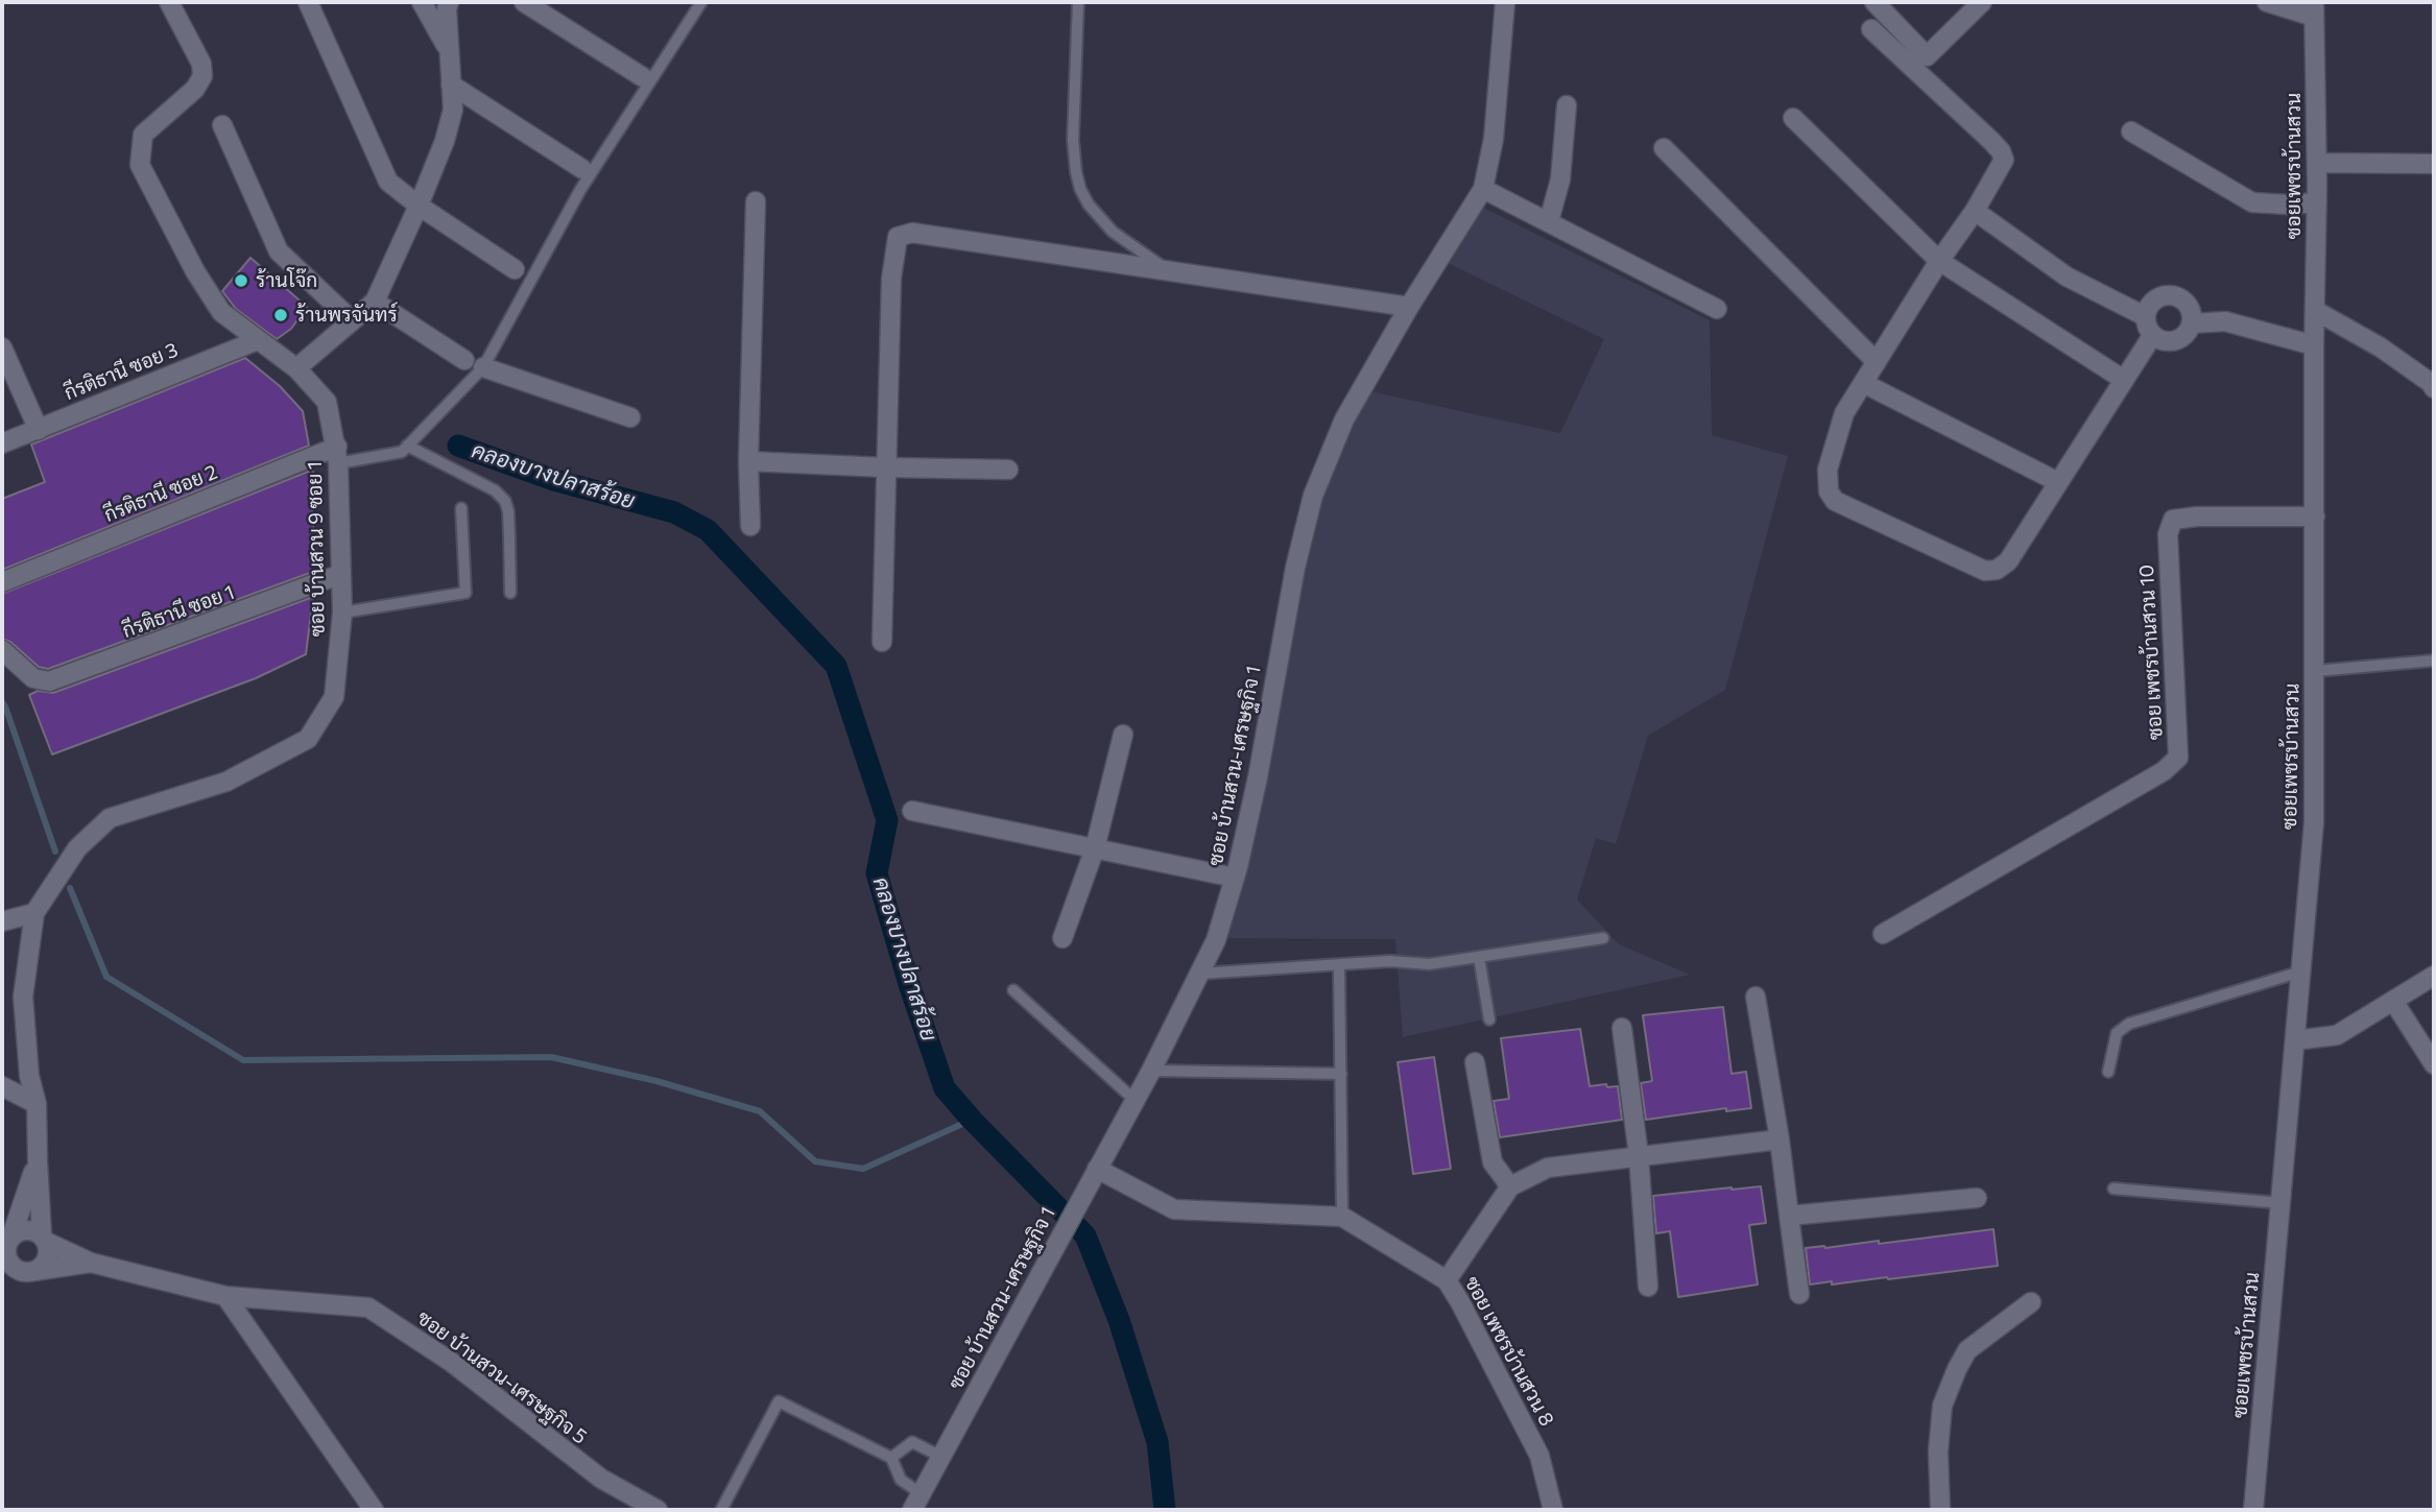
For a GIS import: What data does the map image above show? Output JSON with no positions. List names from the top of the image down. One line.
{"streets":{"street":["ซอยเพชรบ้านสวน","กีรติธานี ซอย 3","กีรติธานี ซอย 2","ซอย บ้านสวน 9 ซอย 1","กีรติธานี ซอย 1","ซอย เพชรบ้านสวน 10","ซอย บ้านสวน-เศรษฐกิจ 1","ซอย เพชรบ้านสวน 8","ซอย บ้านสวน-เศรษฐกิจ 5"]},"crossings":[["ซอยเพชรบ้านสวน","ซอย เพชรบ้านสวน 10"],["กีรติธานี ซอย 3","ซอย บ้านสวน 9 ซอย 1"],["กีรติธานี ซอย 2","ซอย บ้านสวน 9 ซอย 1"],["ซอย บ้านสวน 9 ซอย 1","กีรติธานี ซอย 1"],["ซอย บ้านสวน-เศรษฐกิจ 1","ซอย เพชรบ้านสวน 8"]],"water":["คลองบางปลาสร้อย"],"places":["ร้านโจ๊ก","ร้านพรจันทร์"]}
